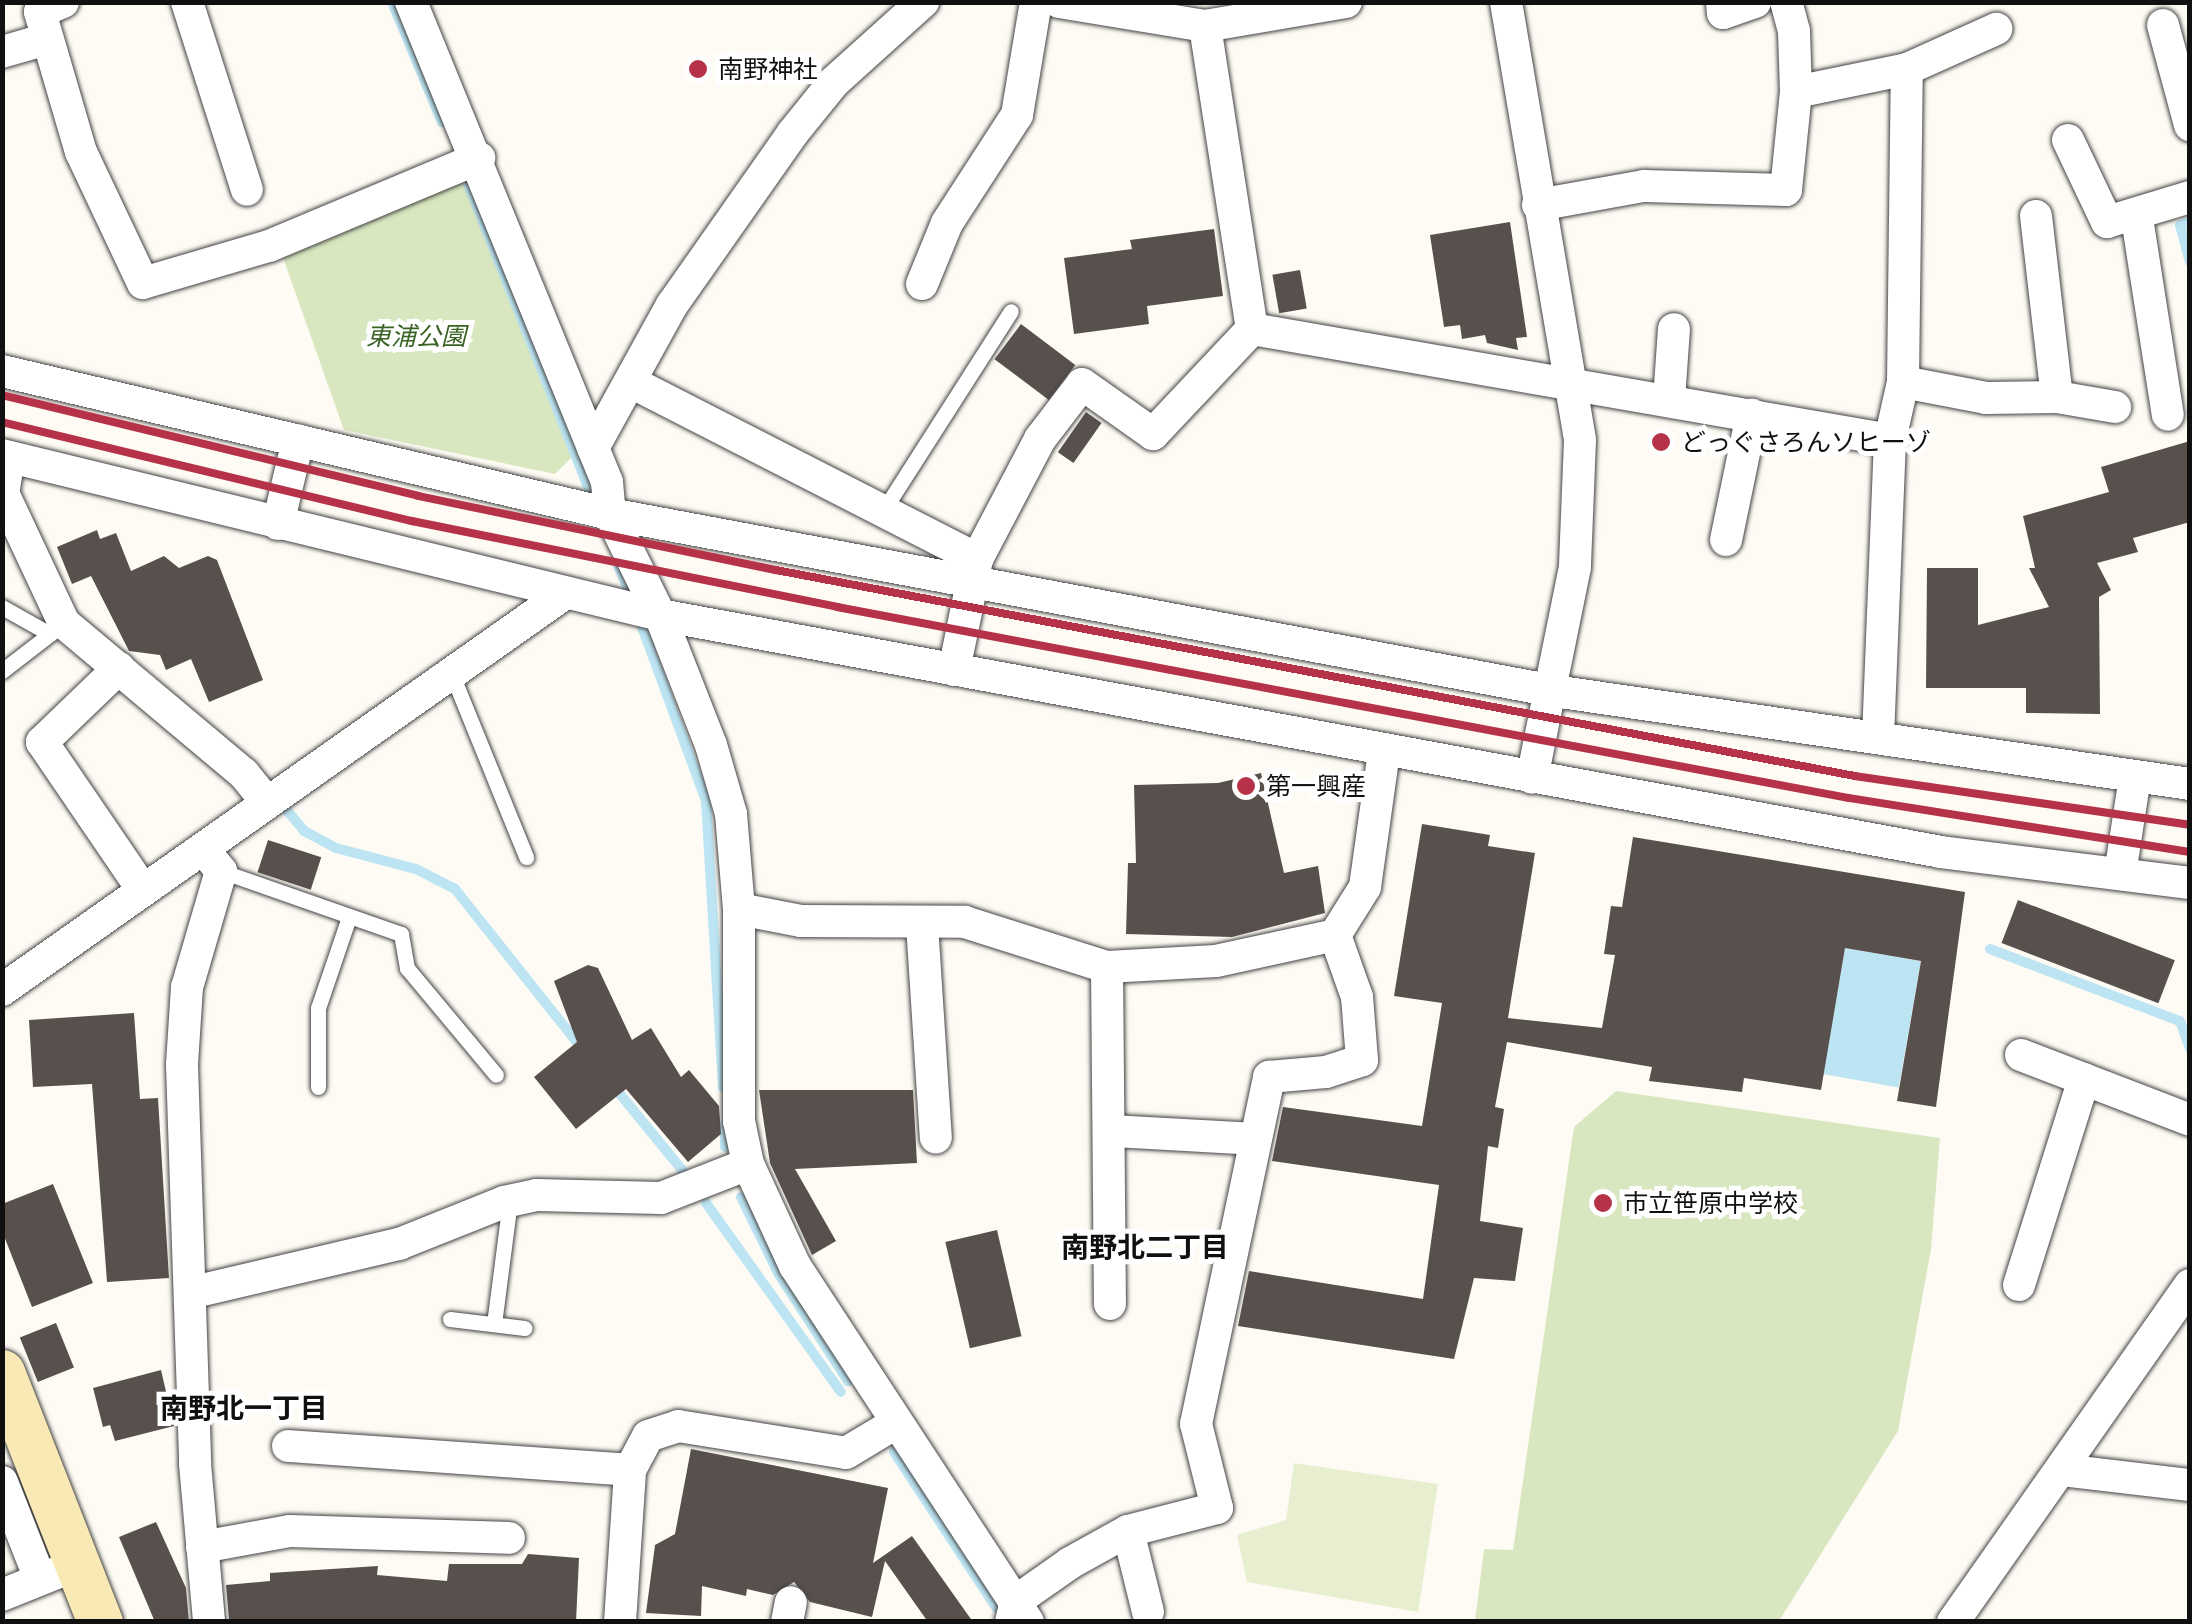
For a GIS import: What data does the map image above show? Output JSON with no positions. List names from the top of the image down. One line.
{"districts":["南野北二丁目","南野北一丁目"],"parks":["東浦公園"],"places":["南野神社","どっぐさろんソヒーゾ","第一興産","市立笹原中学校"]}
